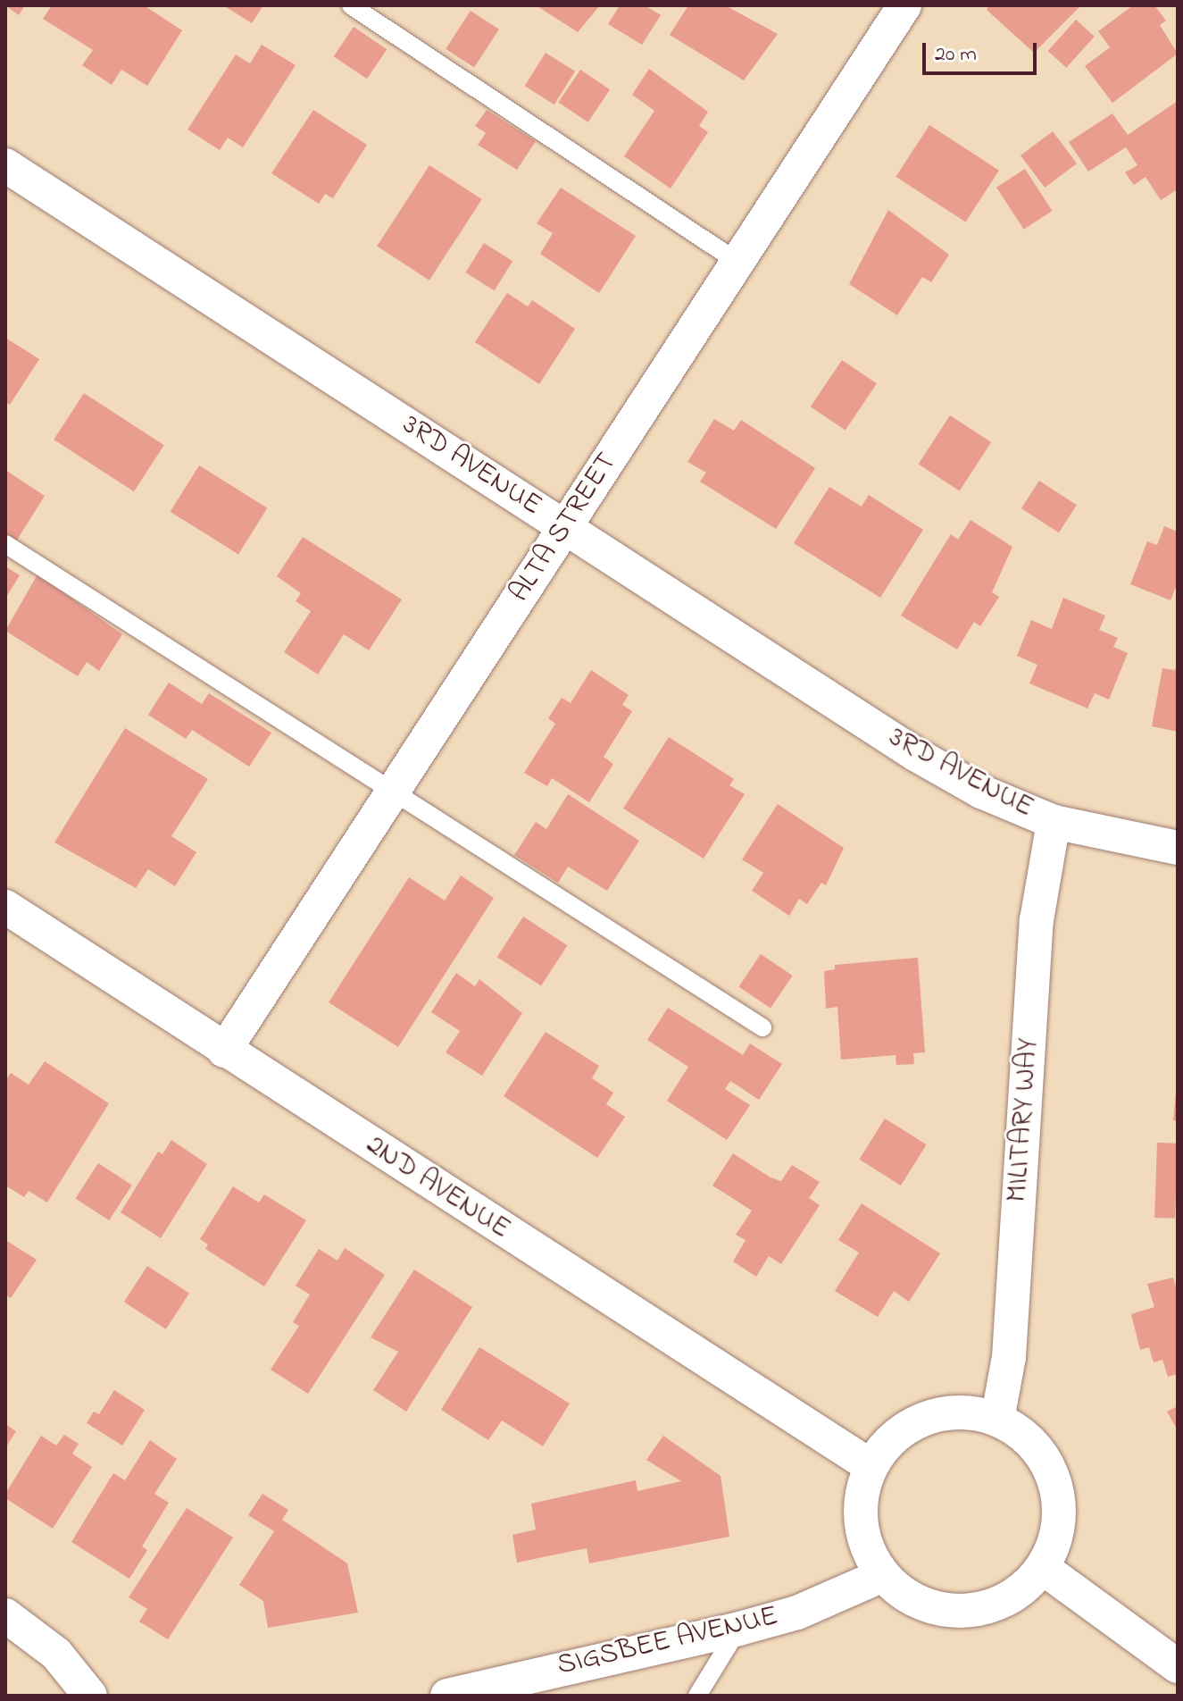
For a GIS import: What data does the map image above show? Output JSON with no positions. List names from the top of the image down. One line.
{"streets":{"street":["3RD AVENUE","ALTA STREET","MILITARY WAY","2ND AVENUE","SIGSBEE AVENUE"]},"crossings":[["3RD AVENUE","ALTA STREET"],["3RD AVENUE","MILITARY WAY"],["ALTA STREET","2ND AVENUE"],["MILITARY WAY","2ND AVENUE"],["MILITARY WAY","SIGSBEE AVENUE"],["2ND AVENUE","SIGSBEE AVENUE"]],"scale_bar":"20 m"}
